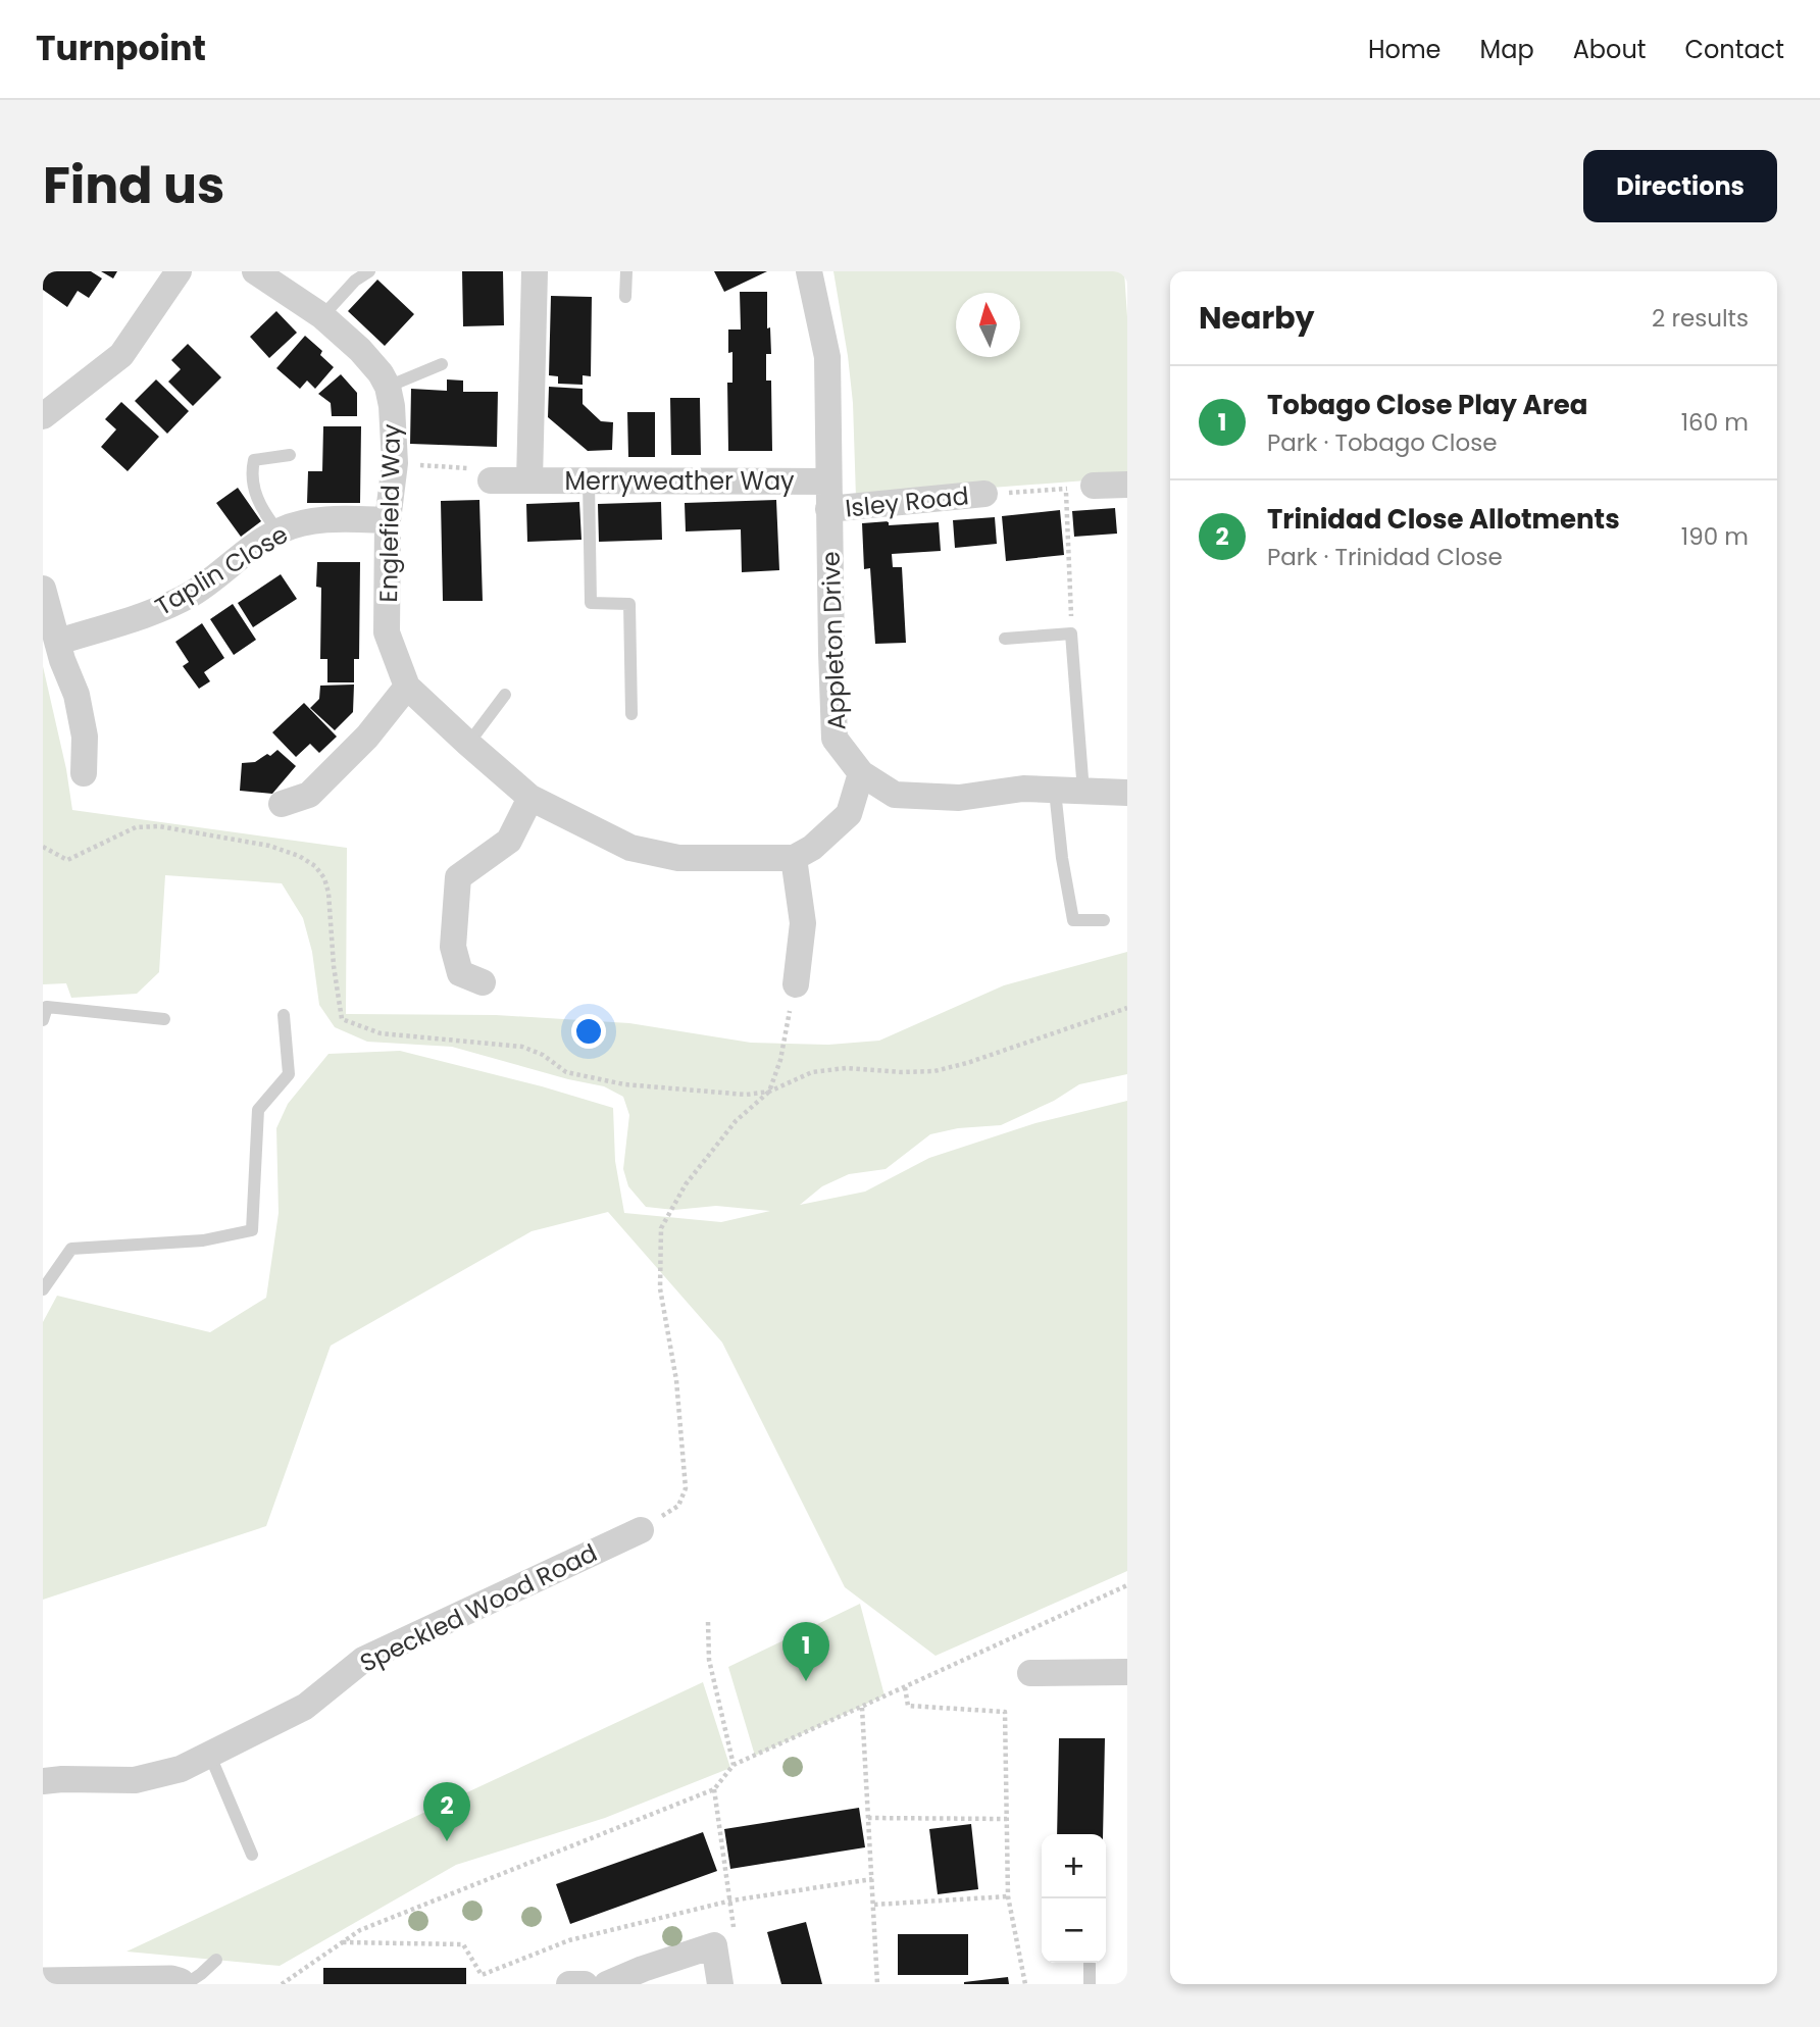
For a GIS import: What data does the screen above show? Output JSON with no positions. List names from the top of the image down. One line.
{"streets":{"street":["Merryweather Way","Isley Road","Englefield Way","Taplin Close","Appleton Drive","Speckled Wood Road"]},"crossings":[["Merryweather Way","Appleton Drive"],["Isley Road","Appleton Drive"],["Englefield Way","Taplin Close"]],"north":"top","page":{"header":"Turnpoint","nav":["Home","Map","About","Contact"],"title":"Find us","buttons":"Directions","heading":["Nearby","2 results"],"list":[{"mark":"1","name":"Tobago Close Play Area","note":"Park · Tobago Close","value":"160 m"},{"mark":"2","name":"Trinidad Close Allotments","note":"Park · Trinidad Close","value":"190 m"}],"pins":["1","2"],"map_buttons":["+","−"]}}
